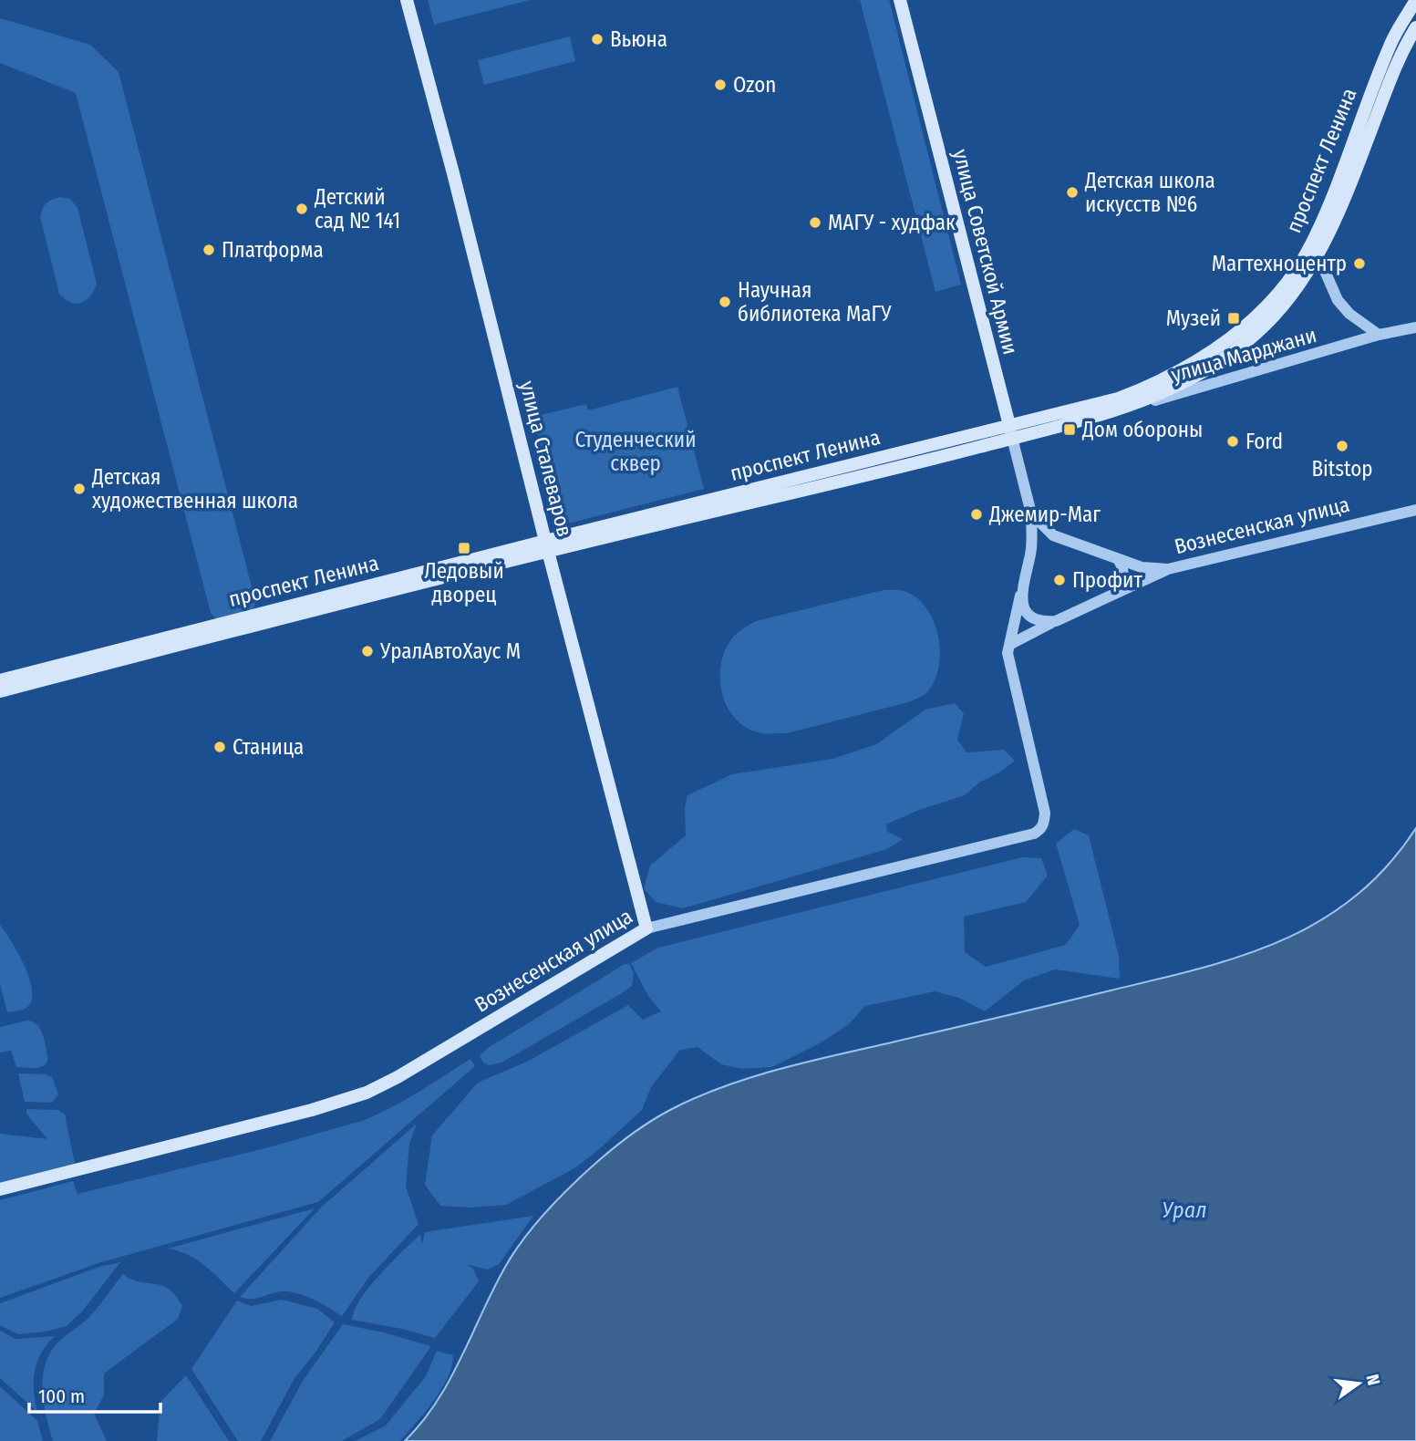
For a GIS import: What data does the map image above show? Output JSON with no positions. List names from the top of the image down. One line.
{"streets":{"main road":["проспект Ленина","улица Советской Армии","улица Сталеваров","Вознесенская улица"],"street":["улица Марджани"]},"crossings":[["проспект Ленина","улица Советской Армии"],["проспект Ленина","улица Марджани"],["проспект Ленина","улица Сталеваров"],["улица Советской Армии","Вознесенская улица"],["улица Сталеваров","Вознесенская улица"]],"water":["Урал"],"parks":["Студенческий сквер"],"places":{"other":["Вьюна","Ozon","Детская школа искусств №6","Детский сад № 141","МАГУ - худфак","Платформа","Магтехноцентр","Научная библиотека МаГУ","Ford","Bitstop","Детская художественная школа","Джемир-Маг","Профит","УралАвтоХаус М","Станица"],"transit":["Музей","Дом обороны","Ледовый дворец"]},"scale_bar":"100 m","north":"right"}
